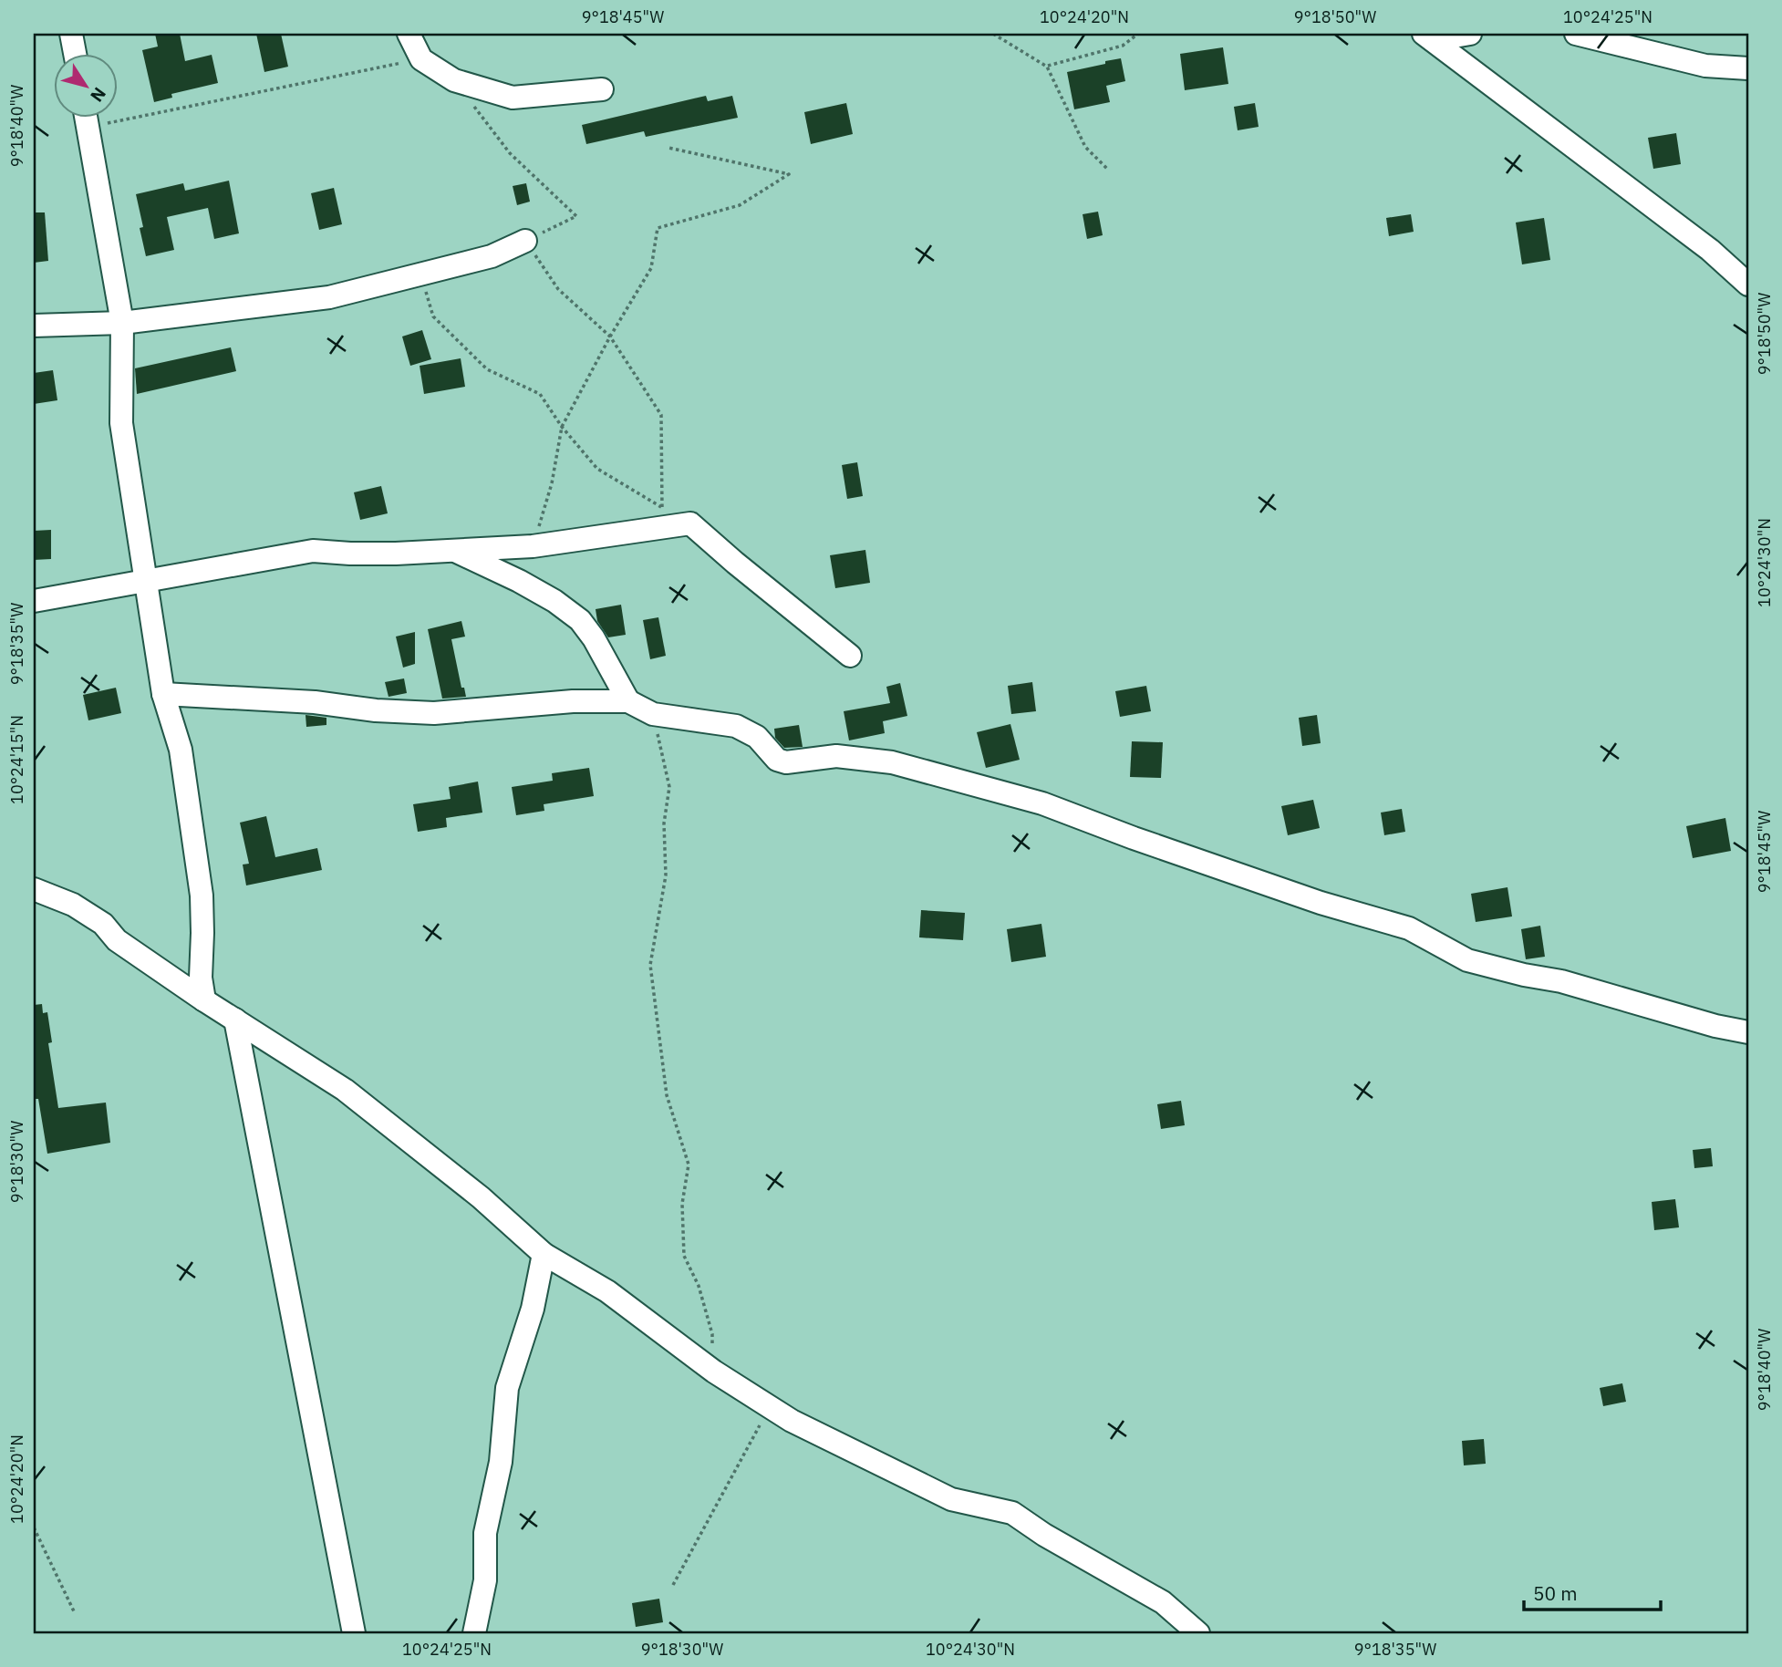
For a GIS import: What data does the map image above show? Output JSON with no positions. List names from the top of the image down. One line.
{"scale_bar":"50 m","north":"bottom right","coordinates":["9°18'45\"W","10°24'20\"N","9°18'50\"W","10°24'25\"N","9°18'40\"W","10°24'30\"N","9°18'35\"W","10°24'15\"N","9°18'30\"W"]}
